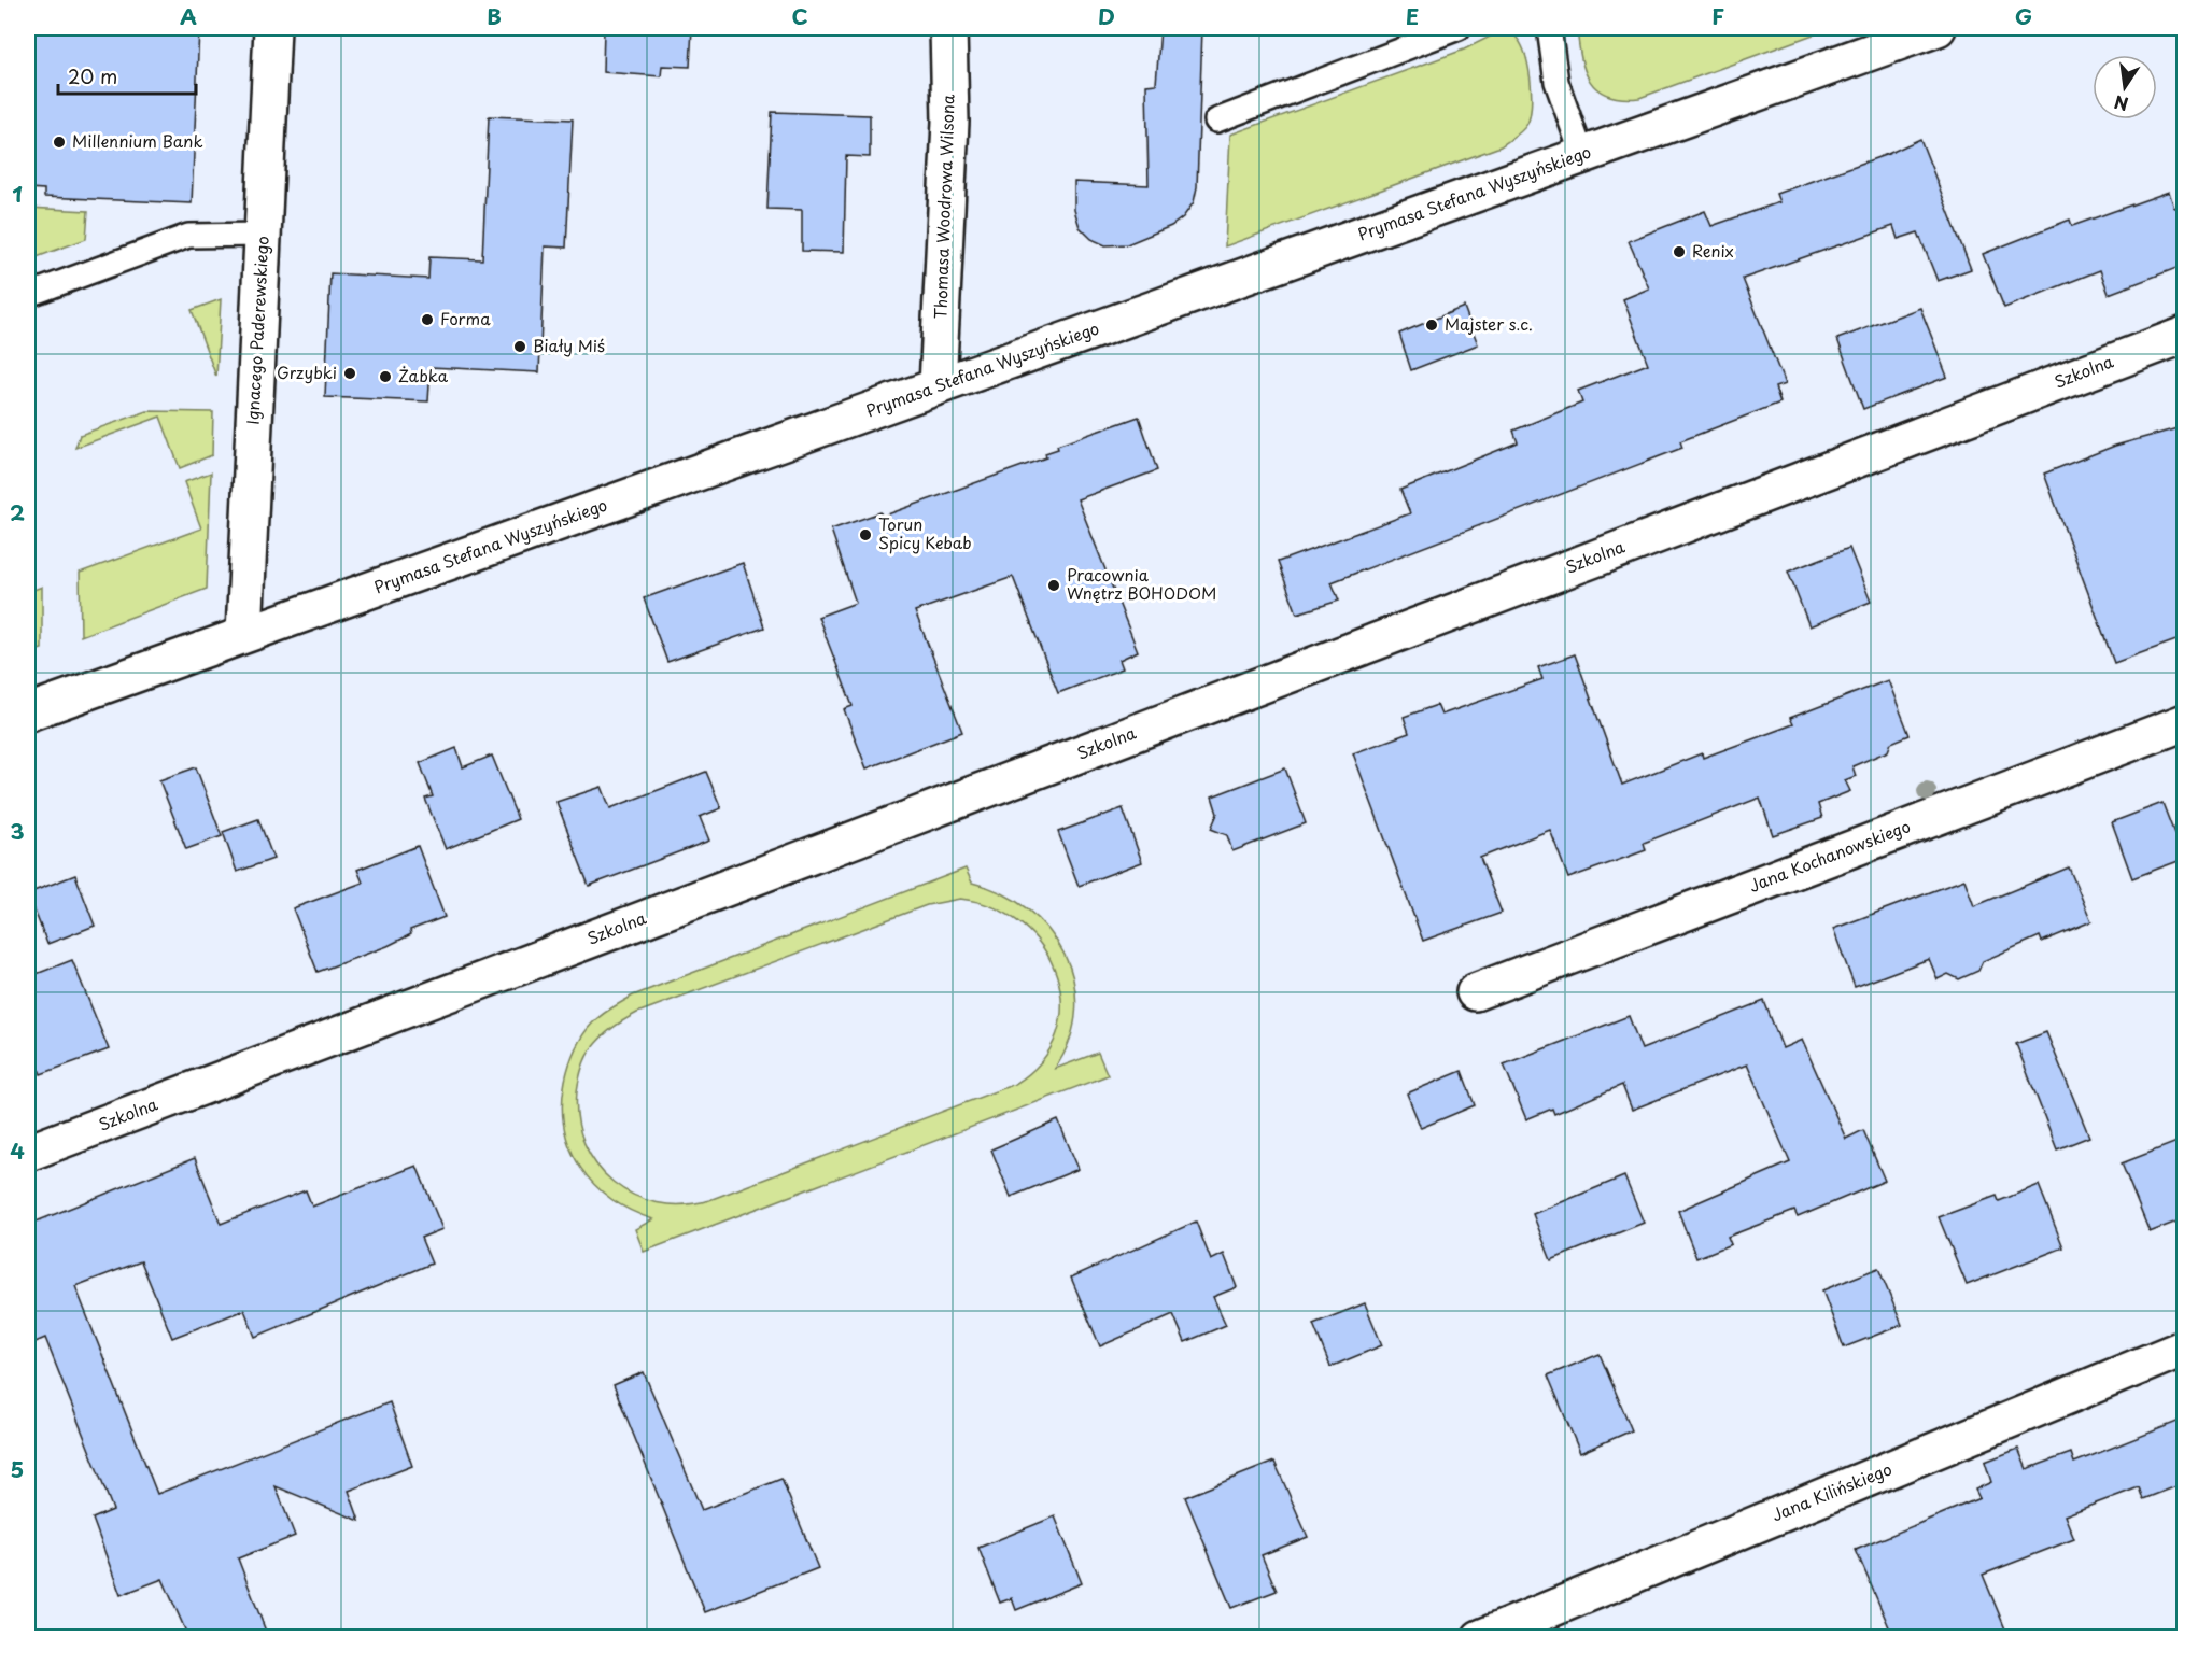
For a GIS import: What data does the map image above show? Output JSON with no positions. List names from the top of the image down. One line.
{"streets":{"street":["Prymasa Stefana Wyszyńskiego","Thomasa Woodrowa Wilsona","Ignacego Paderewskiego","Szkolna","Jana Kochanowskiego","Jana Kilińskiego"]},"crossings":[["Prymasa Stefana Wyszyńskiego","Thomasa Woodrowa Wilsona"],["Prymasa Stefana Wyszyńskiego","Ignacego Paderewskiego"]],"places":["Millennium Bank","Renix","Forma","Majster s.c.","Biały Miś","Grzybki","Żabka","Torun Spicy Kebab","Pracownia Wnętrz BOHODOM"],"scale_bar":"20 m","north":"bottom","grid":{"columns":["A","B","C","D","E","F","G"],"rows":["1","2","3","4","5"]}}
